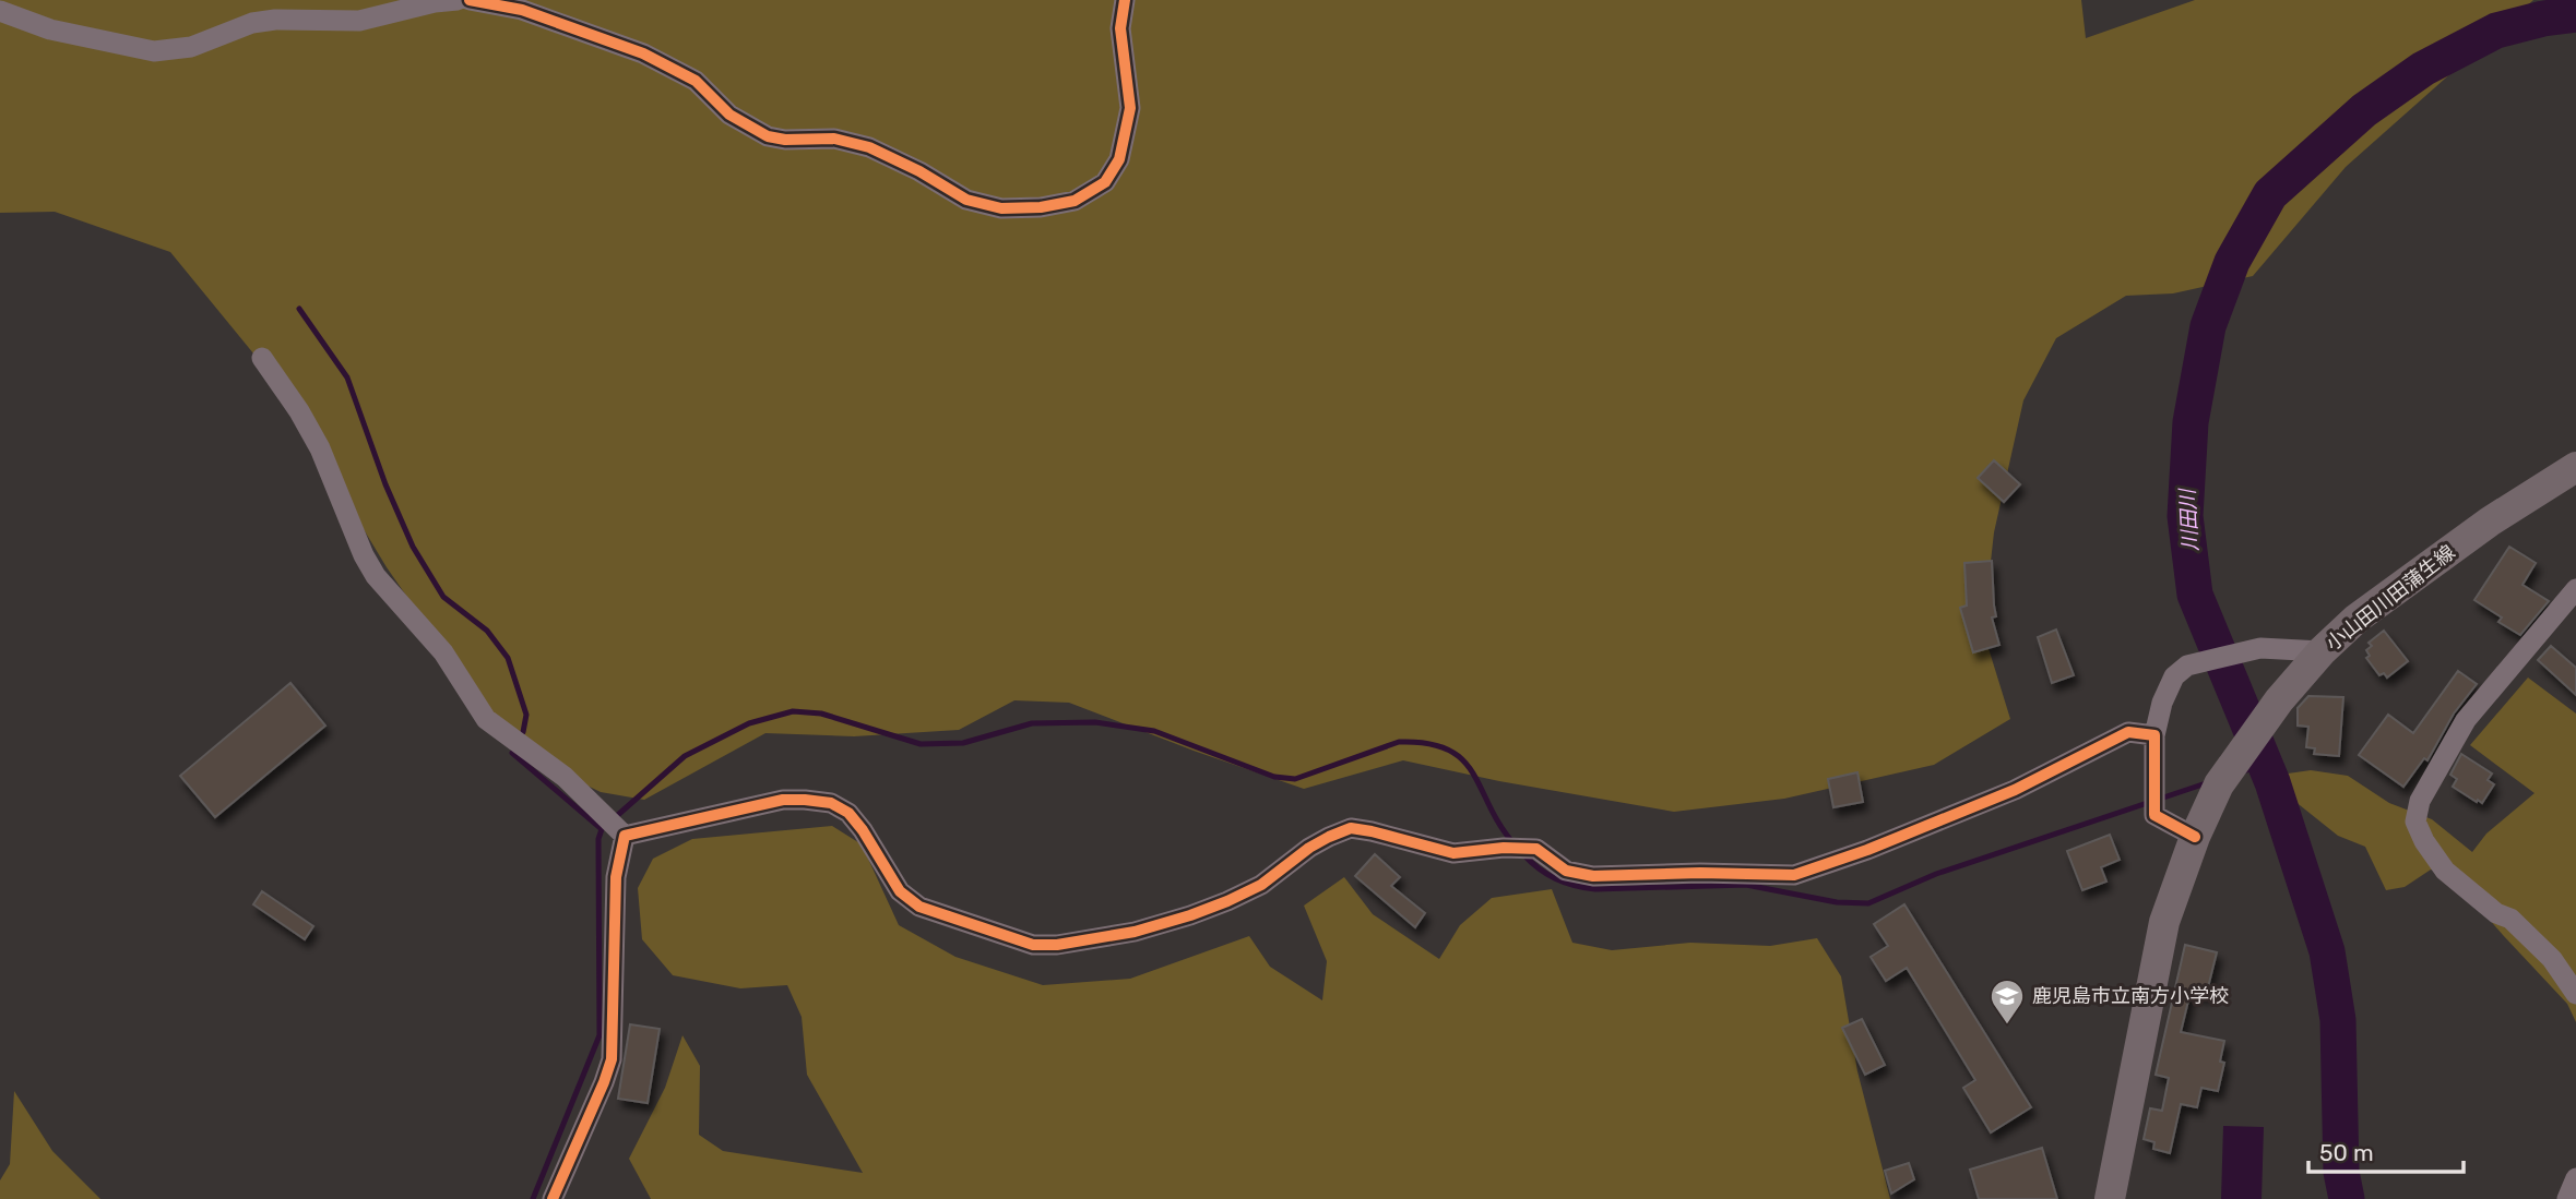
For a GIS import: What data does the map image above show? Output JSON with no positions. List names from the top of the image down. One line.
{"streets":{"main road":["小山田川田蒲生線"]},"water":["川田川"],"places":{"school or university":["鹿児島市立南方小学校"]},"scale_bar":"50 m"}
